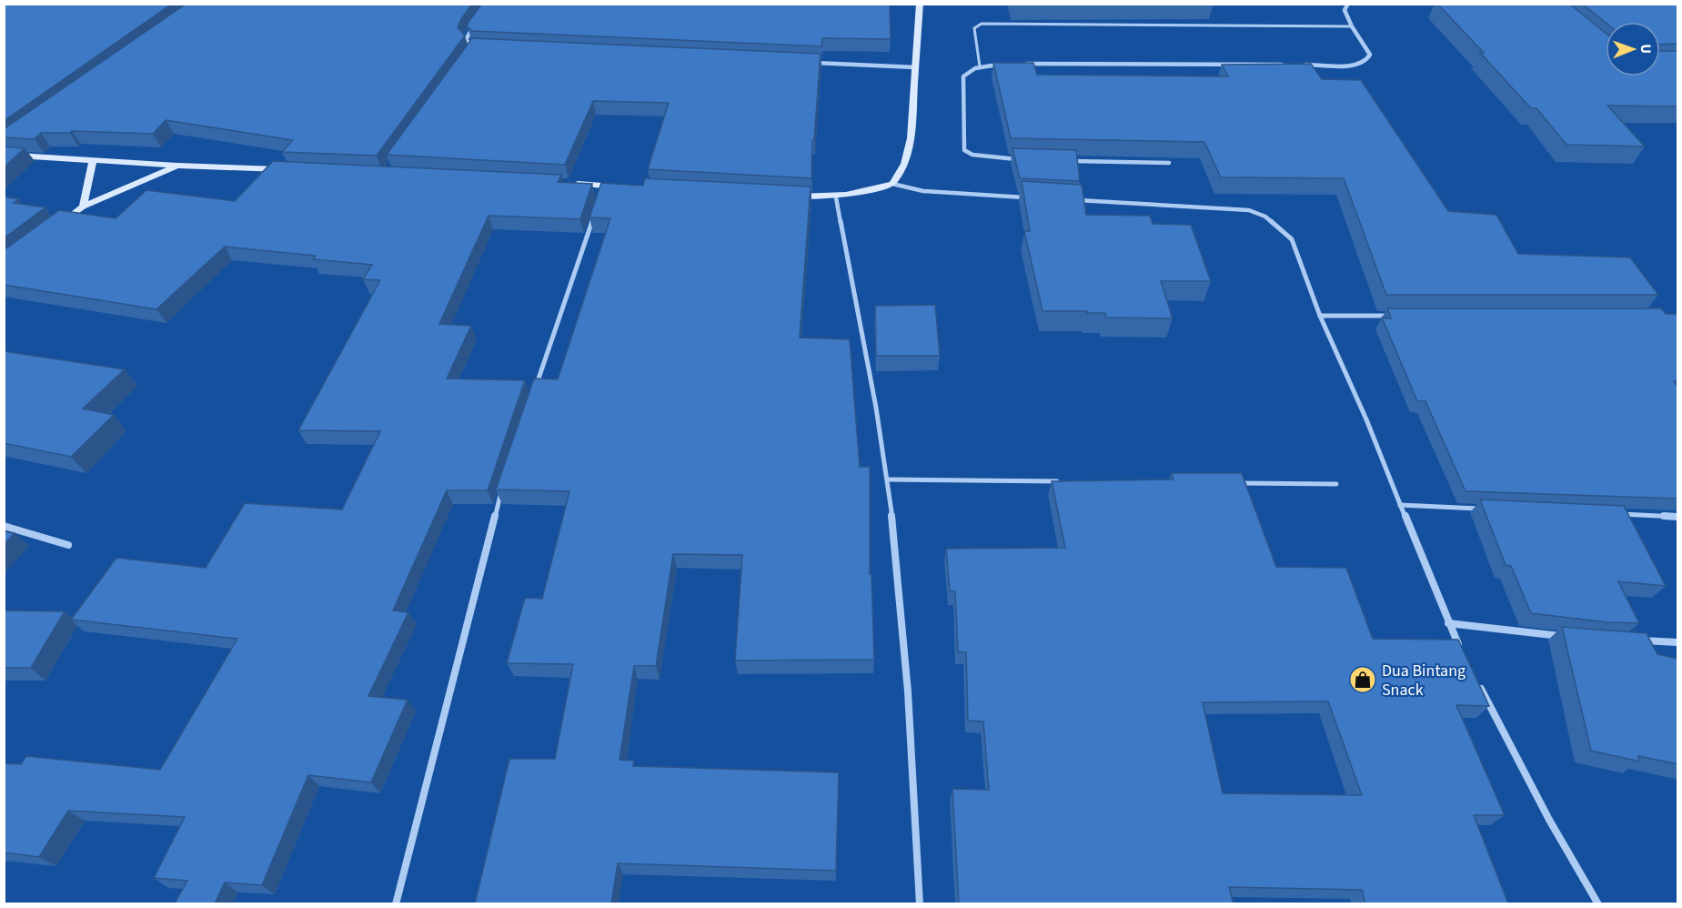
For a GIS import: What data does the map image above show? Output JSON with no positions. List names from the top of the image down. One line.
{"places":{"shop":["Dua Bintang Snack"]},"north":"right"}
